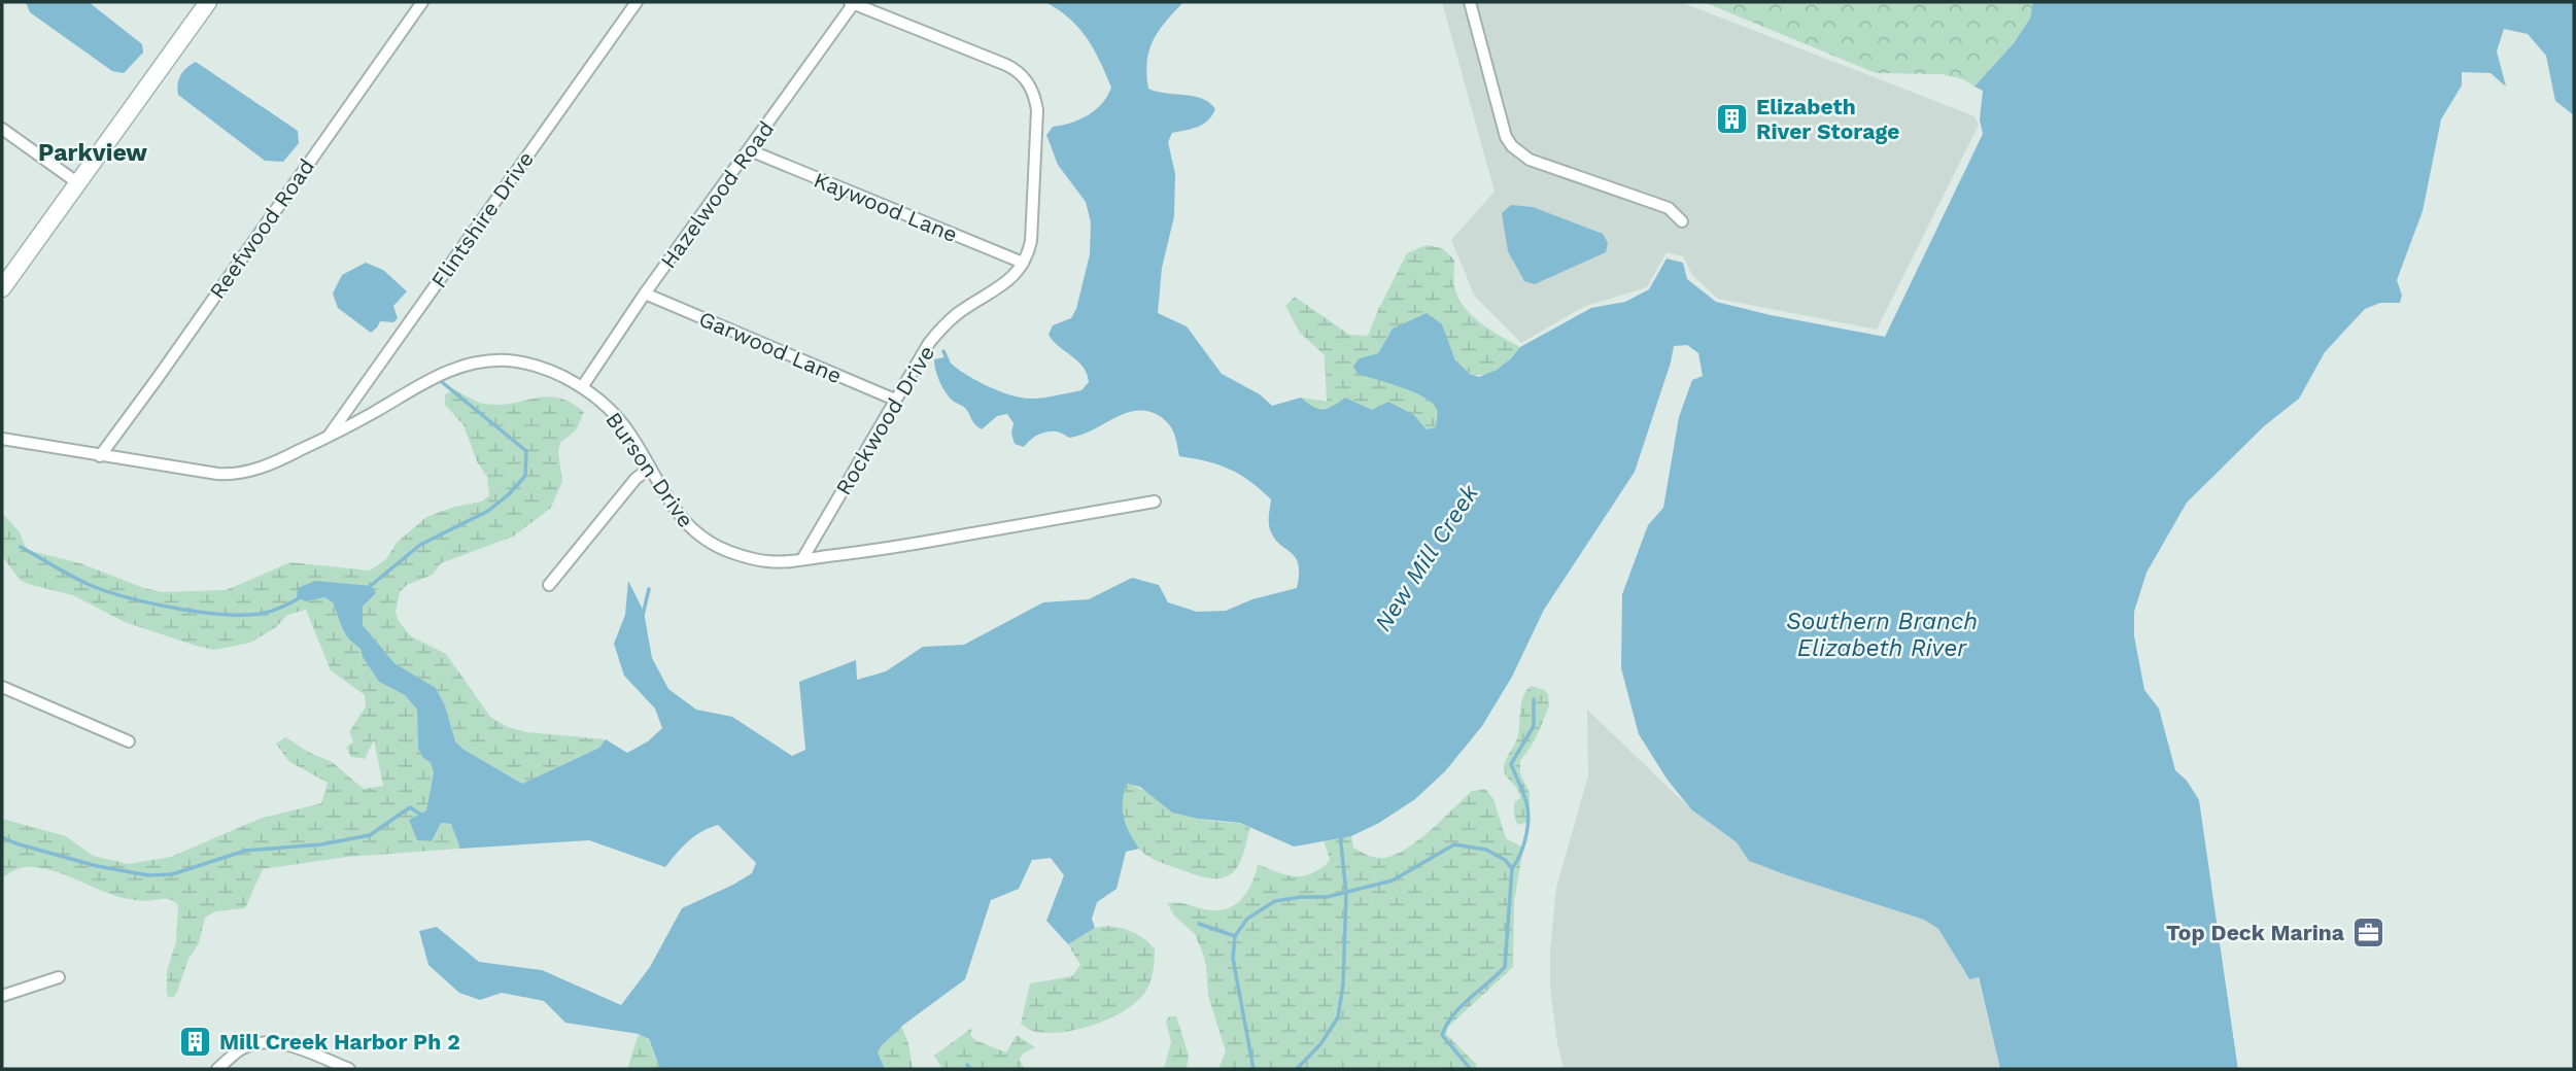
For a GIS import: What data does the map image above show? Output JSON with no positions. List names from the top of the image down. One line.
{"streets":{"street":["Hazelwood Road","Kaywood Lane","Flintshire Drive","Reefwood Road","Garwood Lane","Rockwood Drive","Burson Drive"]},"crossings":[["Hazelwood Road","Kaywood Lane"],["Hazelwood Road","Garwood Lane"],["Hazelwood Road","Burson Drive"],["Kaywood Lane","Rockwood Drive"],["Flintshire Drive","Burson Drive"],["Reefwood Road","Burson Drive"],["Garwood Lane","Rockwood Drive"],["Rockwood Drive","Burson Drive"]],"districts":["Parkview"],"water":["New Mill Creek","Southern Branch Elizabeth River"],"places":{"building":["Elizabeth River Storage","Mill Creek Harbor Ph 2"],"office":["Top Deck Marina"]}}
